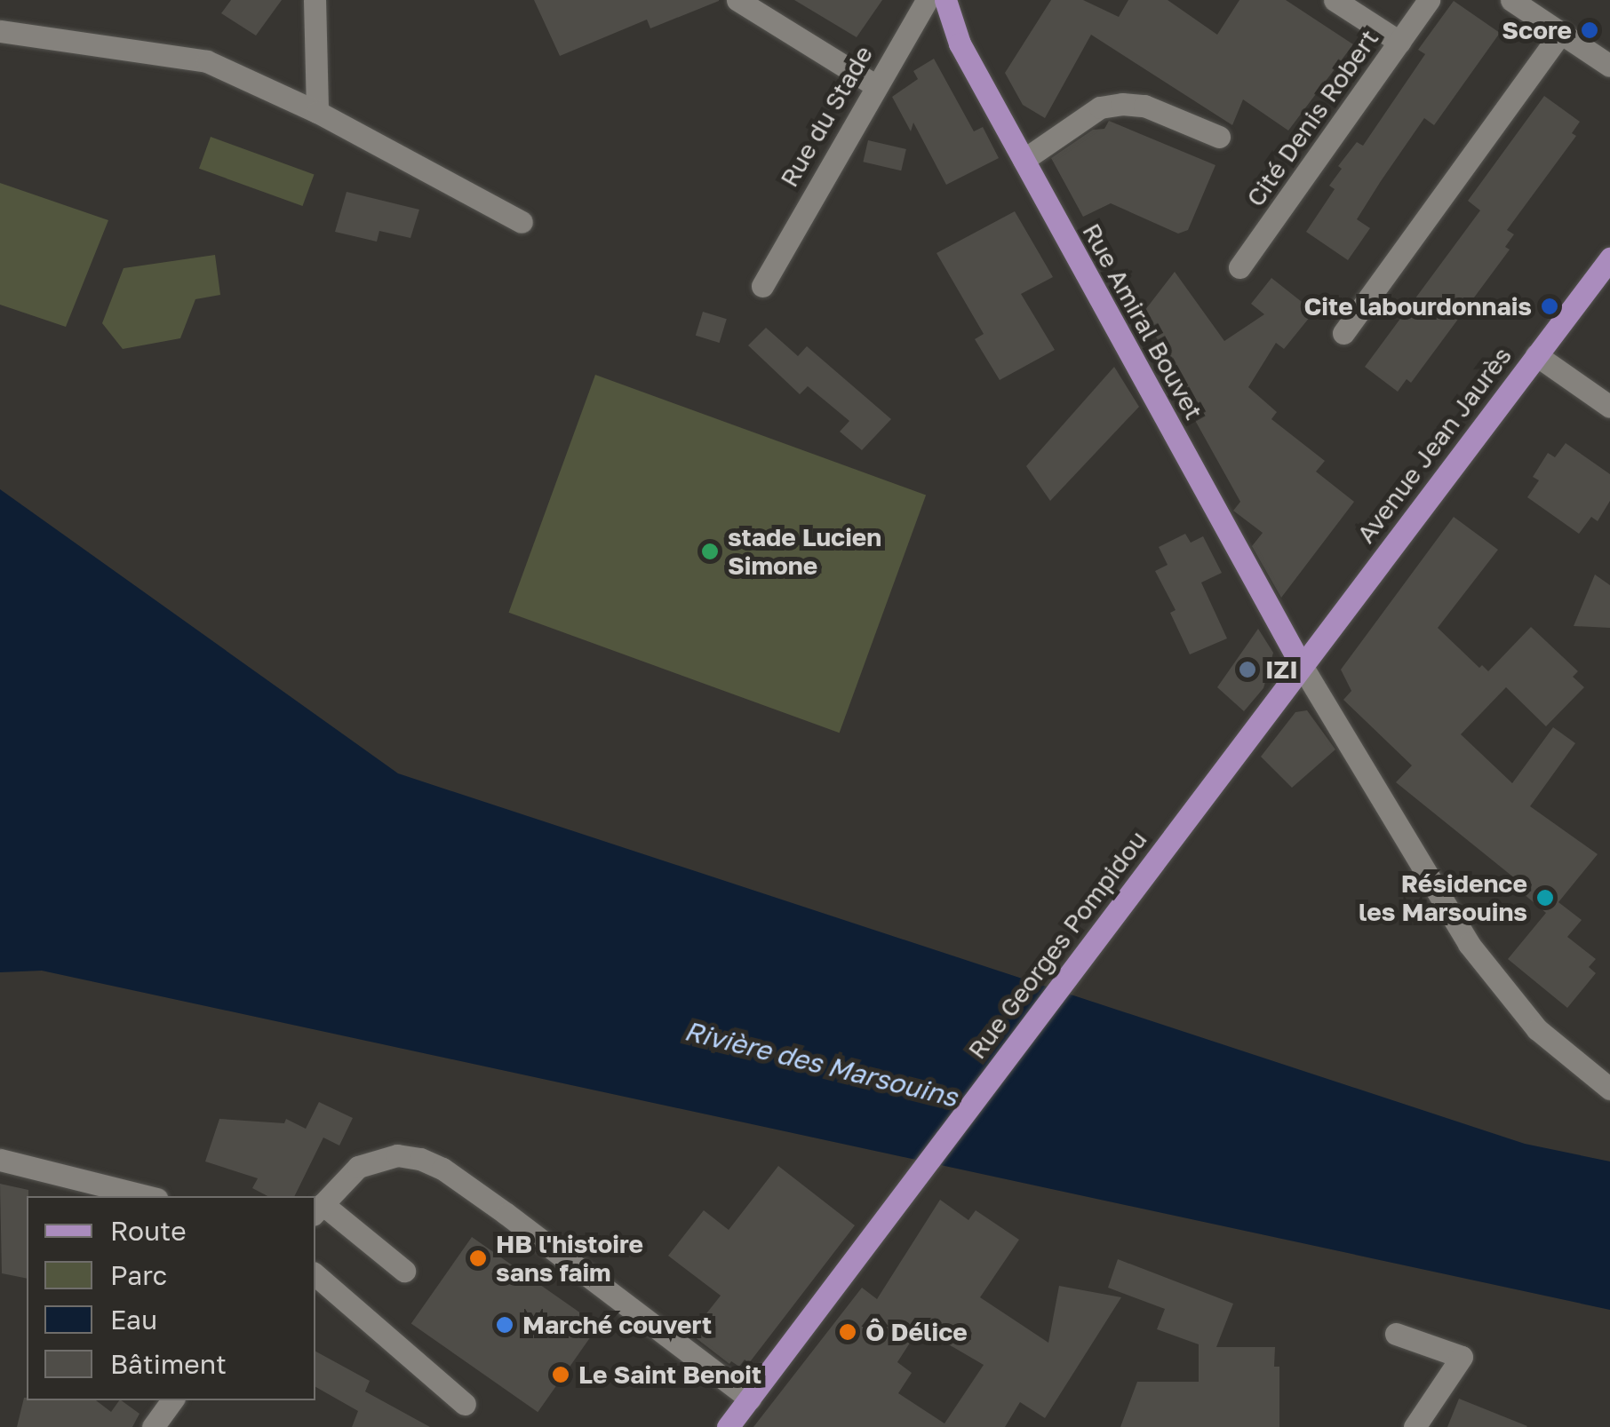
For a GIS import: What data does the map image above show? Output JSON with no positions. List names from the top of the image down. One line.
{"streets":{"main road":["Rue Amiral Bouvet","Avenue Jean Jaurès","Rue Georges Pompidou"],"street":["Rue du Stade","Cité Denis Robert"]},"crossings":[["Rue Amiral Bouvet","Avenue Jean Jaurès"],["Rue Amiral Bouvet","Rue Georges Pompidou"],["Avenue Jean Jaurès","Rue Georges Pompidou"]],"water":["Rivière des Marsouins"],"places":["Score","Cite labourdonnais","stade Lucien Simone","IZI","Résidence les Marsouins","HB l'histoire sans faim","Marché couvert","Ô Délice","Le Saint Benoit"],"legend":["Route","Parc","Eau","Bâtiment"]}
